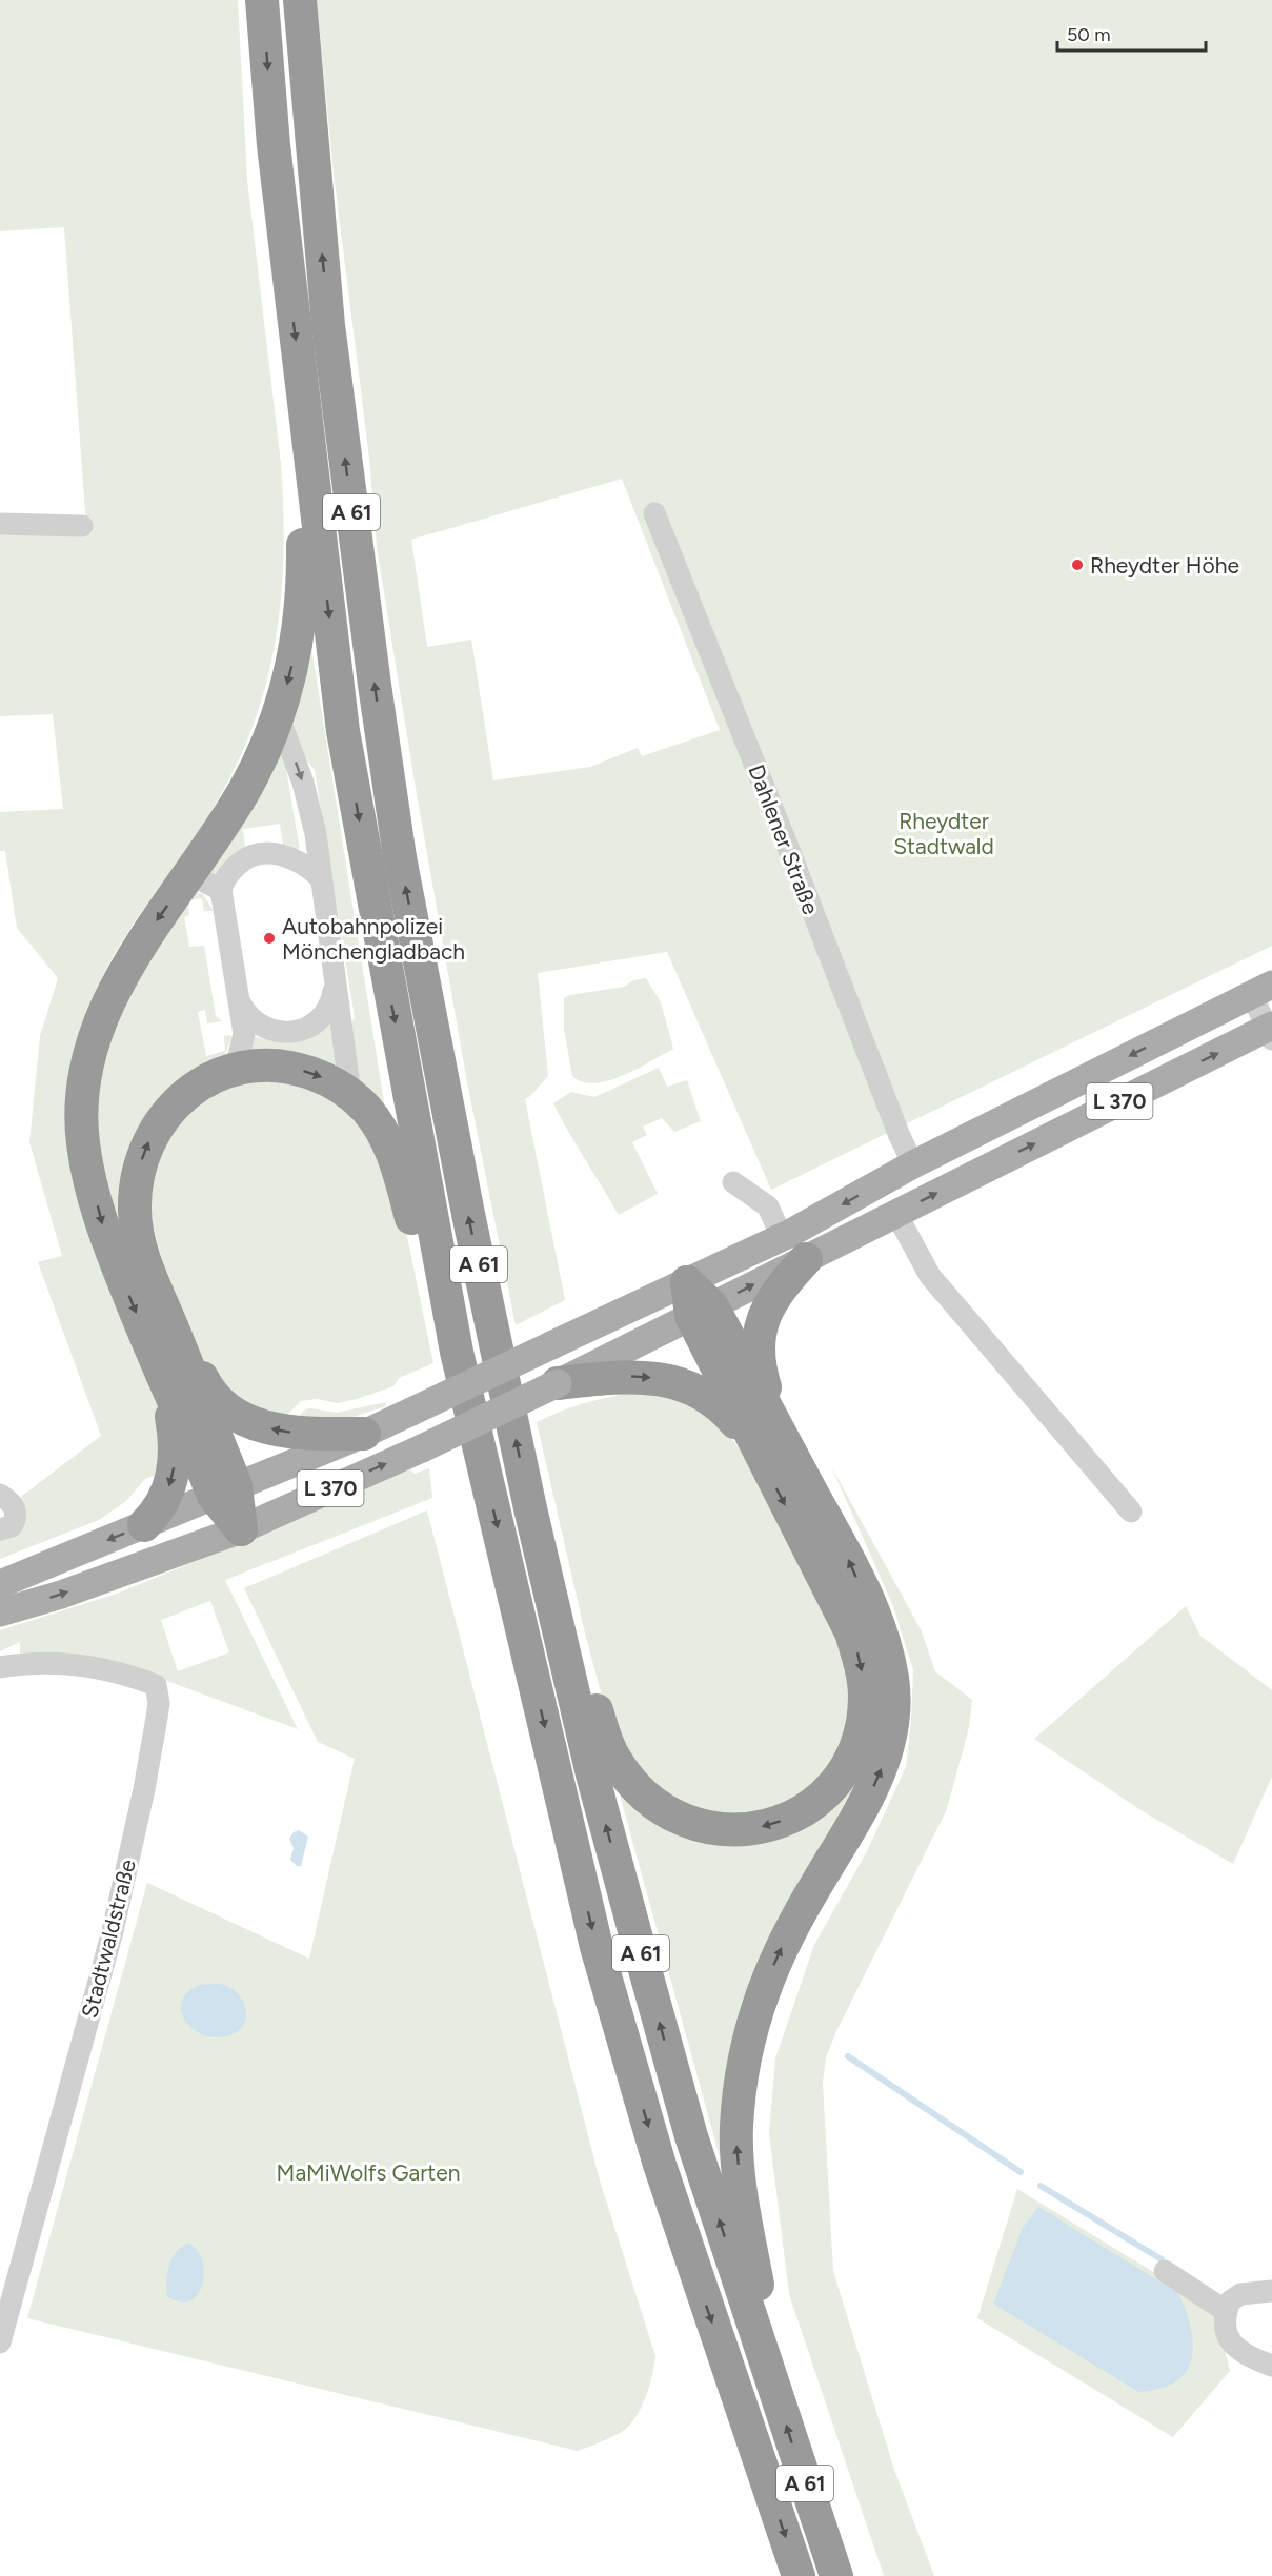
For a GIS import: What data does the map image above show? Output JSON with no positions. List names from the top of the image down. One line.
{"streets":{"highway":["A 61"],"main road":["L 370"],"street":["Dahlener Straße","Stadtwaldstraße"]},"crossings":[["Dahlener Straße","L 370"]],"parks":["Rheydter Stadtwald","MaMiWolfs Garten"],"places":["Rheydter Höhe","Autobahnpolizei Mönchengladbach"],"scale_bar":"50 m"}
